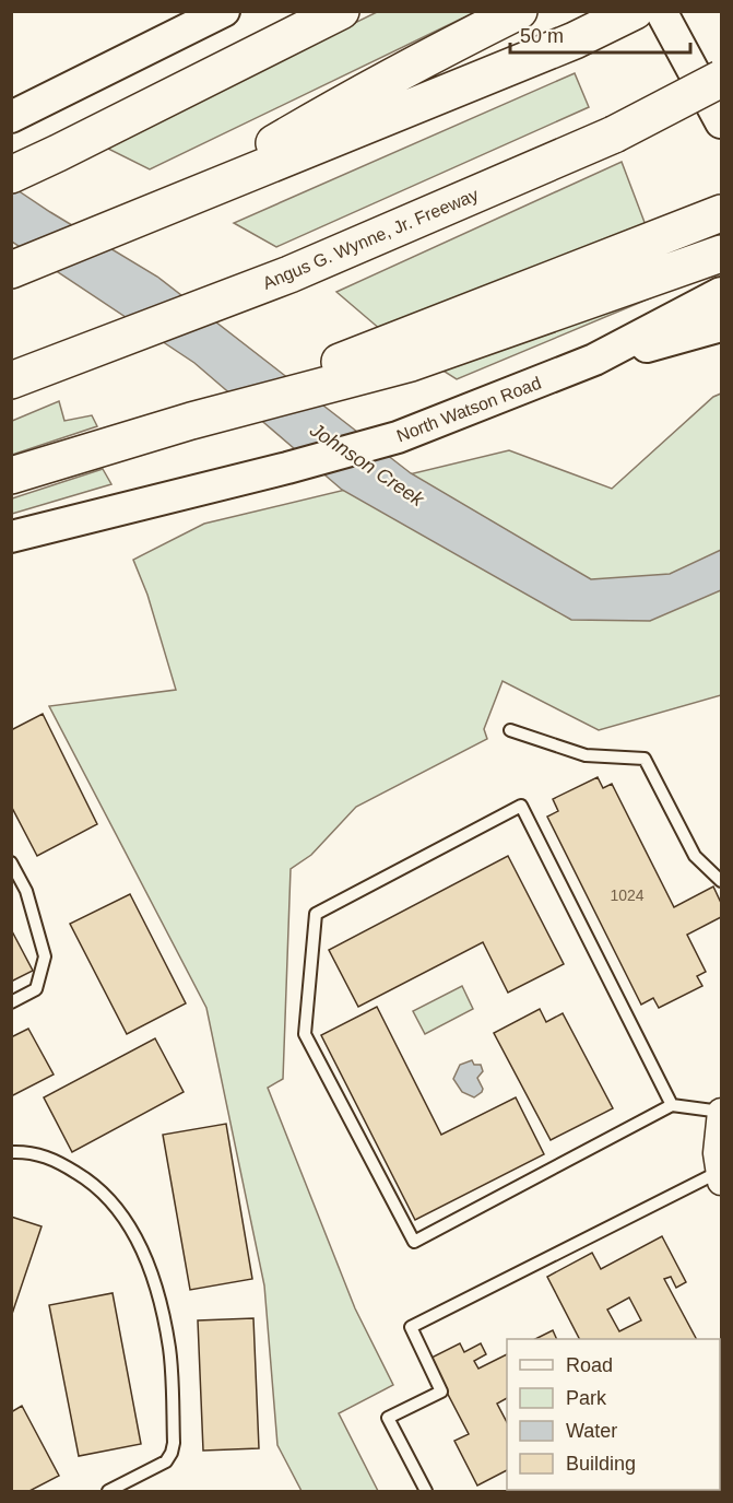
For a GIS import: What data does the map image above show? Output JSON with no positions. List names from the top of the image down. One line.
{"streets":{"highway":["Angus G. Wynne, Jr. Freeway"],"main road":["North Watson Road"]},"water":["Johnson Creek"],"house_numbers":["1024"],"legend":["Road","Park","Water","Building"],"scale_bar":"50 m"}
